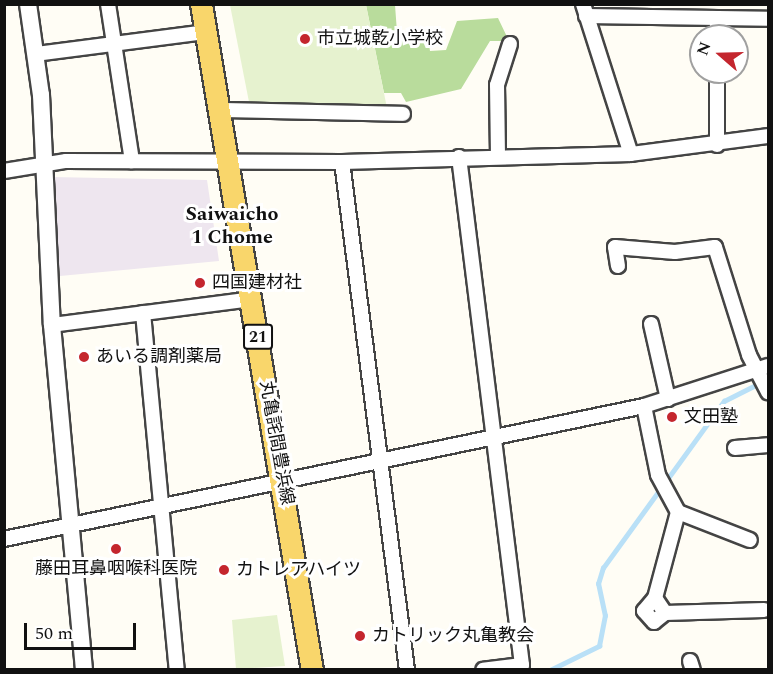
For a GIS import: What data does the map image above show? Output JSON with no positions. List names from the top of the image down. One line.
{"streets":{"main road":["21","丸亀詫間豊浜線"]},"districts":["Saiwaicho 1 Chome"],"places":["市立城乾小学校","四国建材社","あいる調剤薬局","文田塾","藤田耳鼻咽喉科医院","カトレアハイツ","カトリック丸亀教会"],"scale_bar":"50 m","north":"left"}
